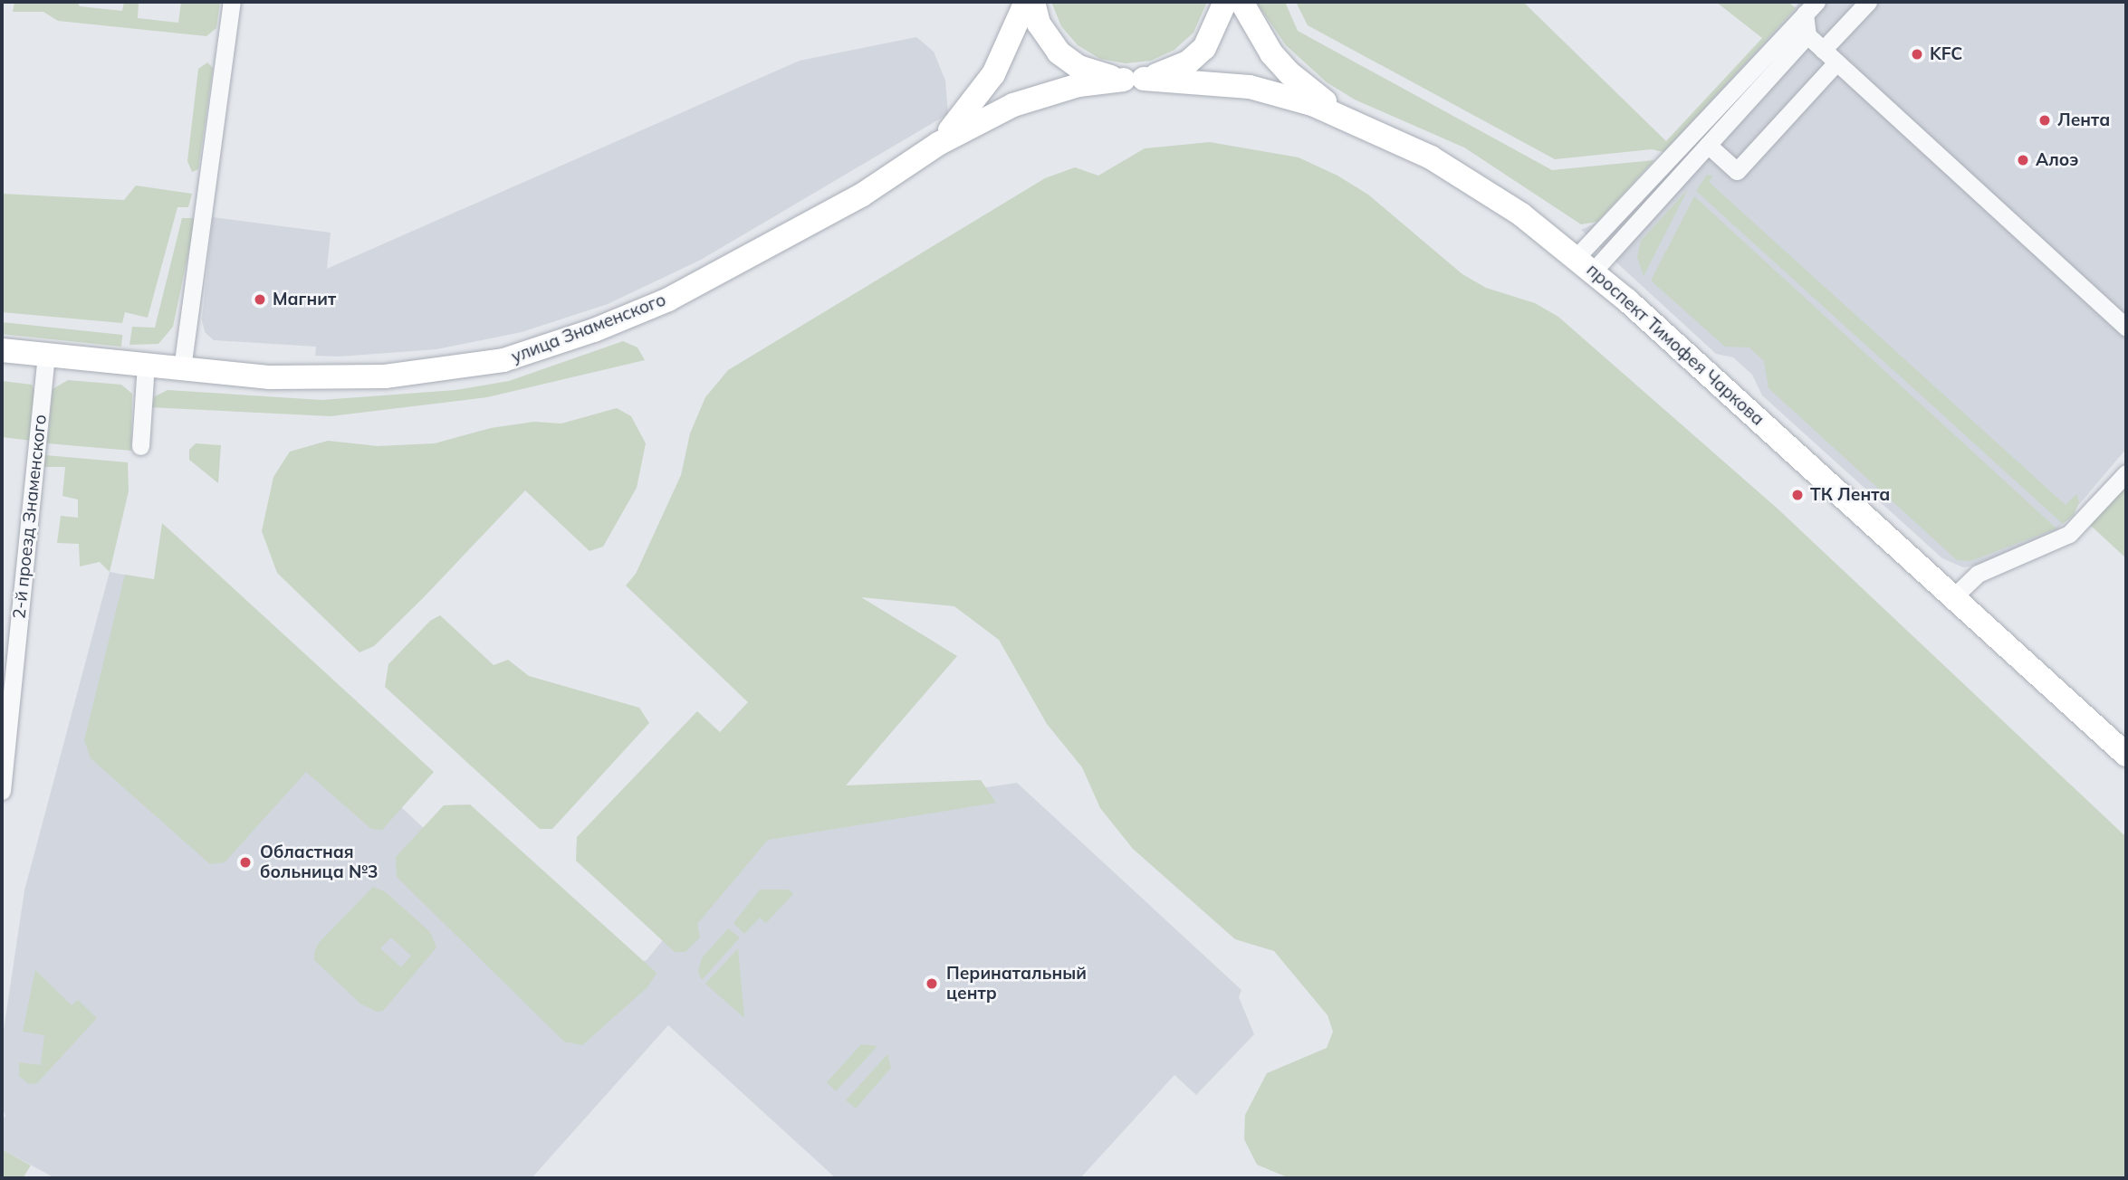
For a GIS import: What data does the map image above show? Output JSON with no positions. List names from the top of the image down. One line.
{"streets":{"main road":["улица Знаменского","проспект Тимофея Чаркова"],"street":["2-й проезд Знаменского"]},"crossings":[["улица Знаменского","проспект Тимофея Чаркова"],["улица Знаменского","2-й проезд Знаменского"]],"places":["KFC","Лента","Алоэ","Магнит","ТК Лента","Областная больница №3","Перинатальный центр"]}
